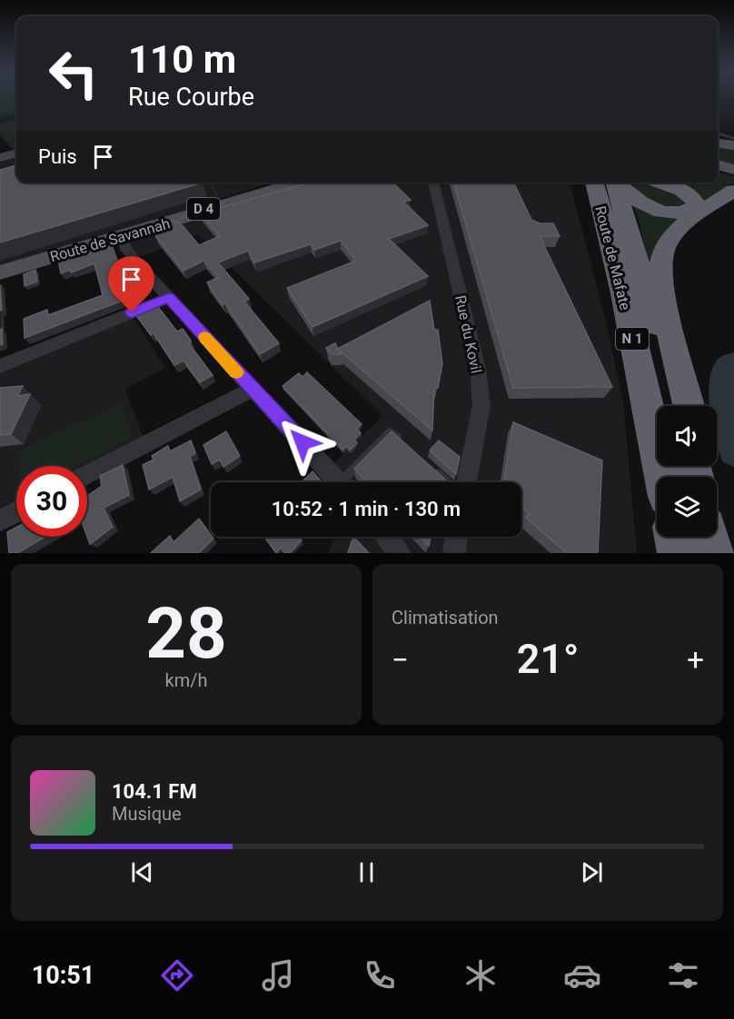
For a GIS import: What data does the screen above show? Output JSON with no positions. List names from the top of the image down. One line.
{"streets":{"highway":["Route de Mafate","N 1"],"main road":["D 4","Route de Savannah"],"street":["Rue du Kovil"]},"page":{"turn":["110 m","Rue Courbe"],"then":"Puis","limit":"30","trip":"10:52 · 1 min · 130 m","tile":[["28","km/h"],"Climatisation"],"heat":["−","21°","+"],"song":["104.1 FM","Musique"],"tabs":"10:51"}}
